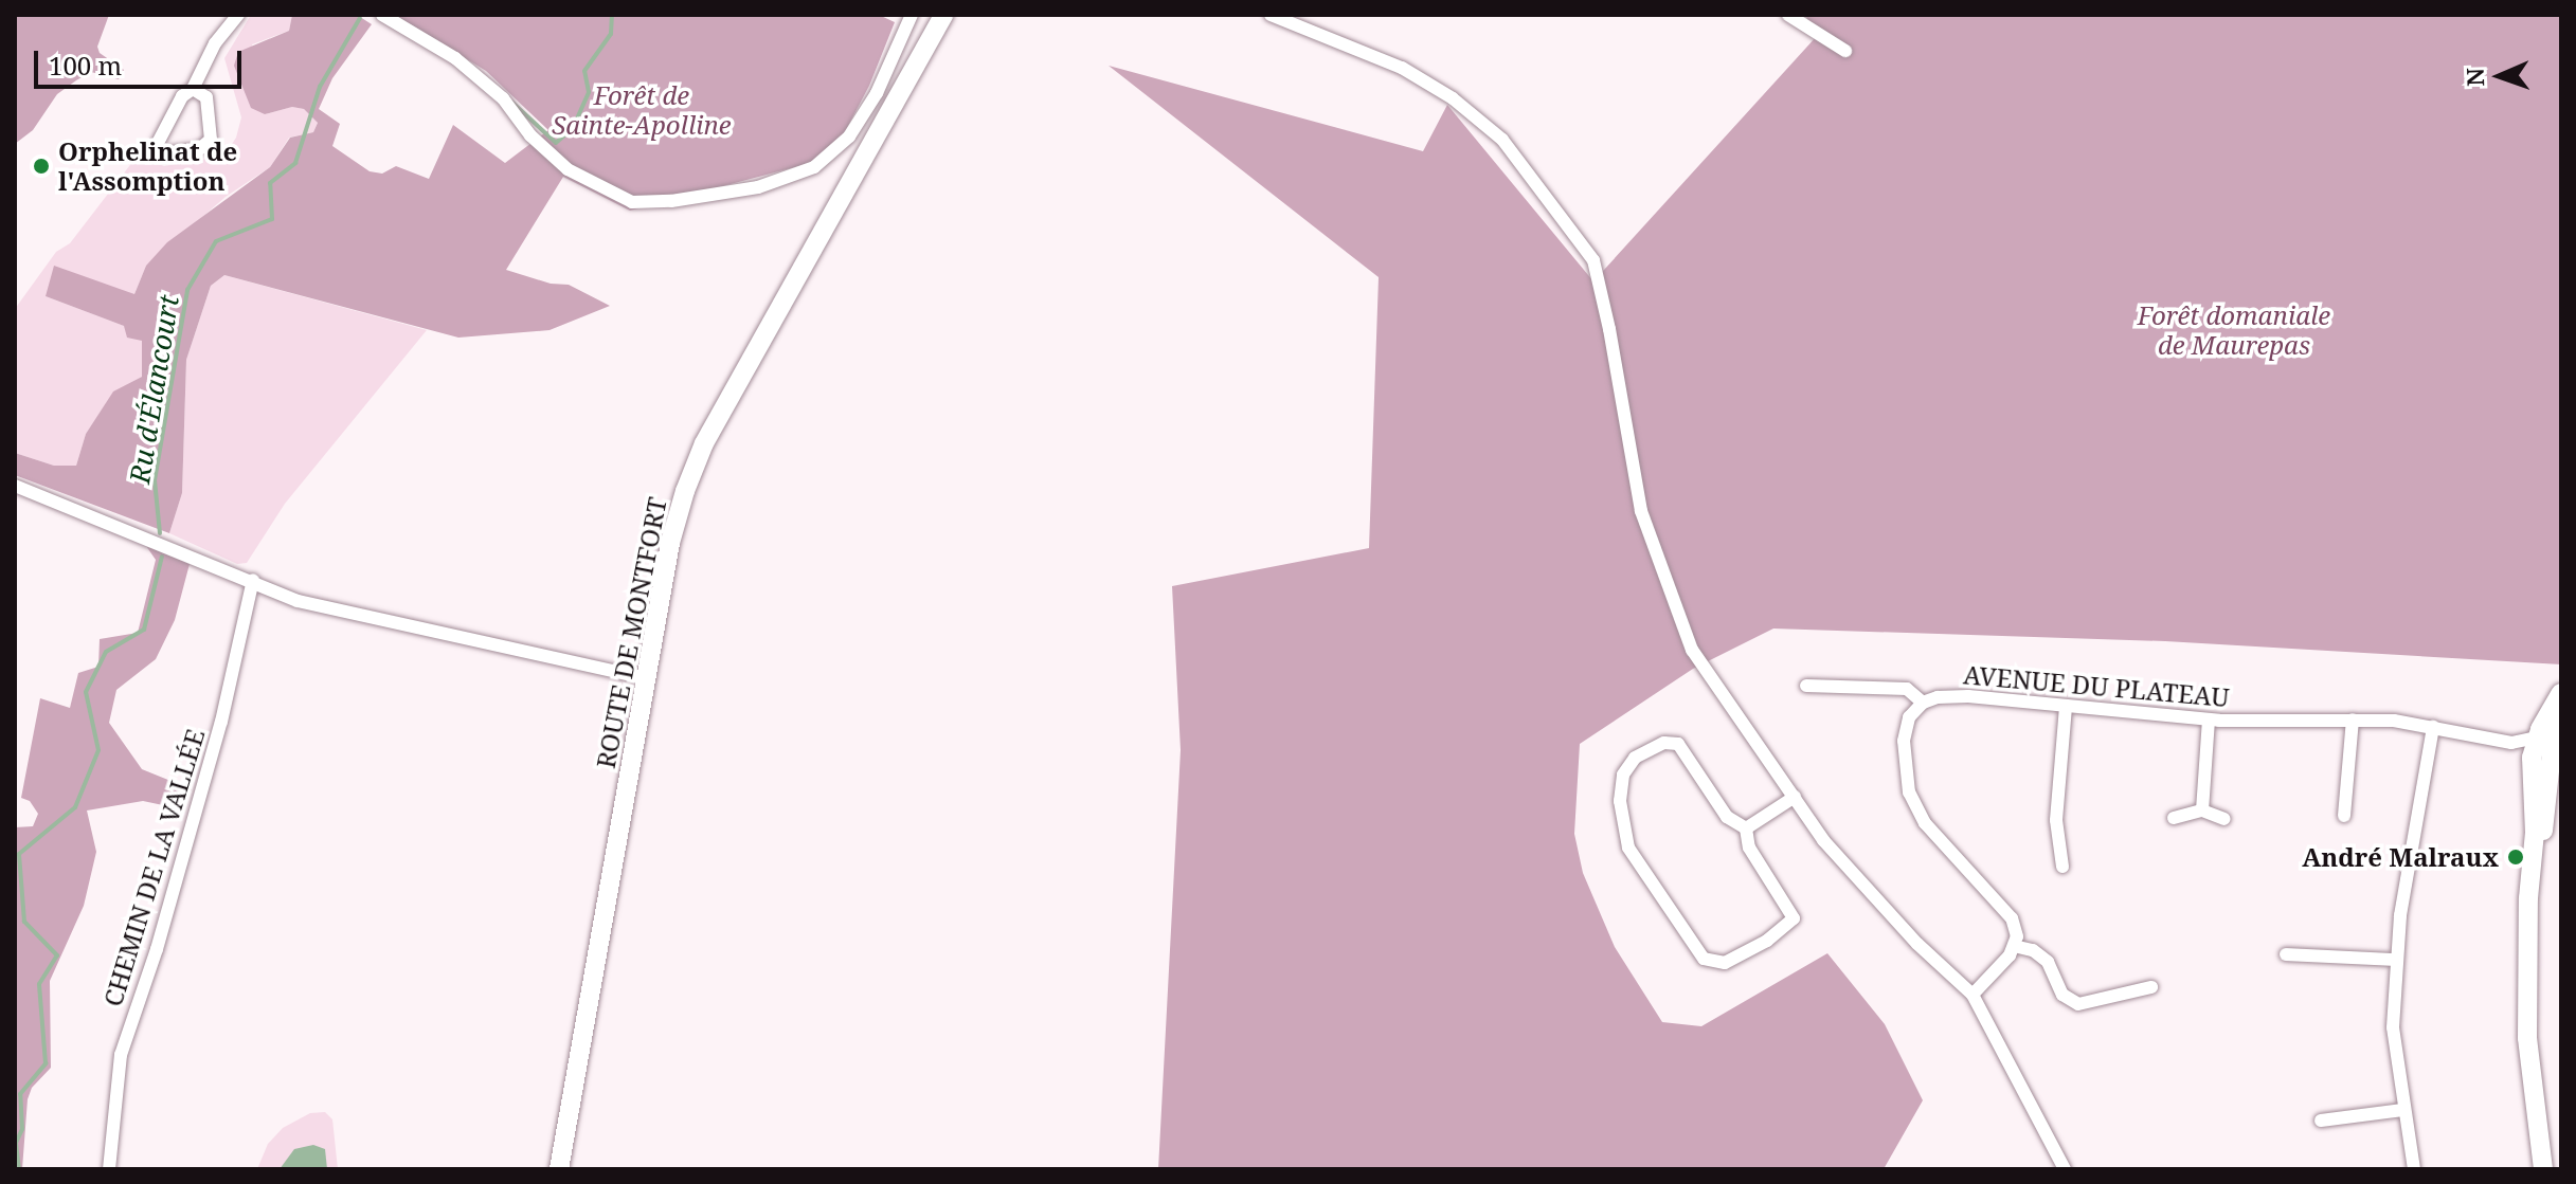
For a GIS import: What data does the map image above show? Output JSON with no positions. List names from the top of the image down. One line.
{"streets":{"street":["ROUTE DE MONTFORT","AVENUE DU PLATEAU","CHEMIN DE LA VALLÉE"]},"water":["Ru d'Élancourt"],"parks":["Forêt de Sainte-Apolline","Forêt domaniale de Maurepas"],"places":["Orphelinat de l'Assomption","André Malraux"],"scale_bar":"100 m","north":"left"}
